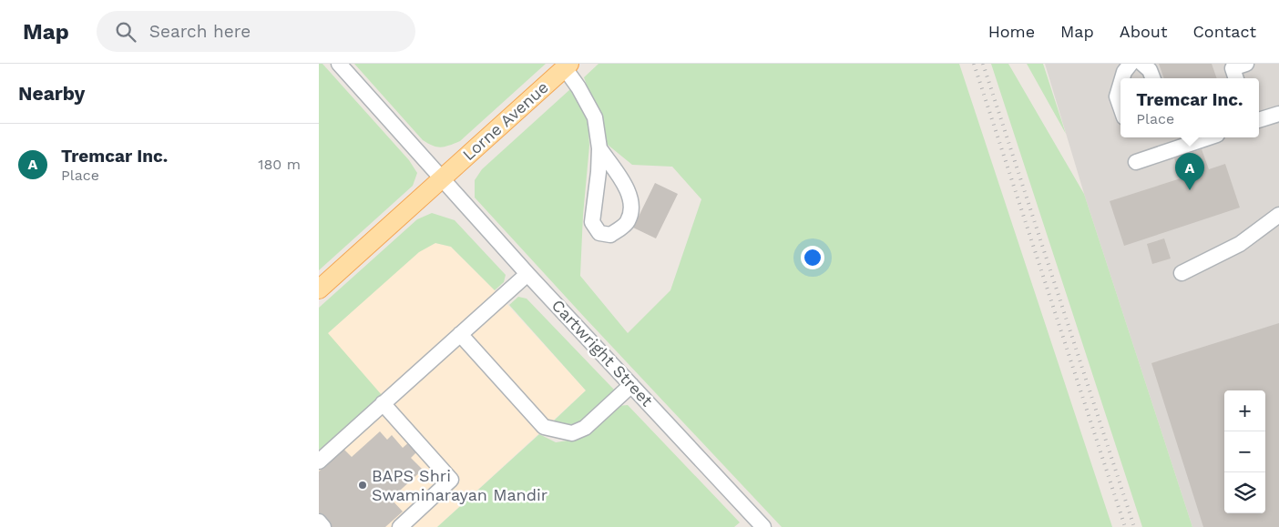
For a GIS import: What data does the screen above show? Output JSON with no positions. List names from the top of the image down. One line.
{"streets":{"main road":["Lorne Avenue"],"street":["Cartwright Street"]},"crossings":[["Lorne Avenue","Cartwright Street"]],"places":["BAPS Shri Swaminarayan Mandir"],"page":{"header":"Map","search":"Search here","nav":["Home","Map","About","Contact"],"heading":"Nearby","popup":["Tremcar Inc.","Place"],"list":[{"mark":"A","name":"Tremcar Inc.","note":"Place","value":"180 m"}],"pins":"A","map_buttons":["+","−"]}}
